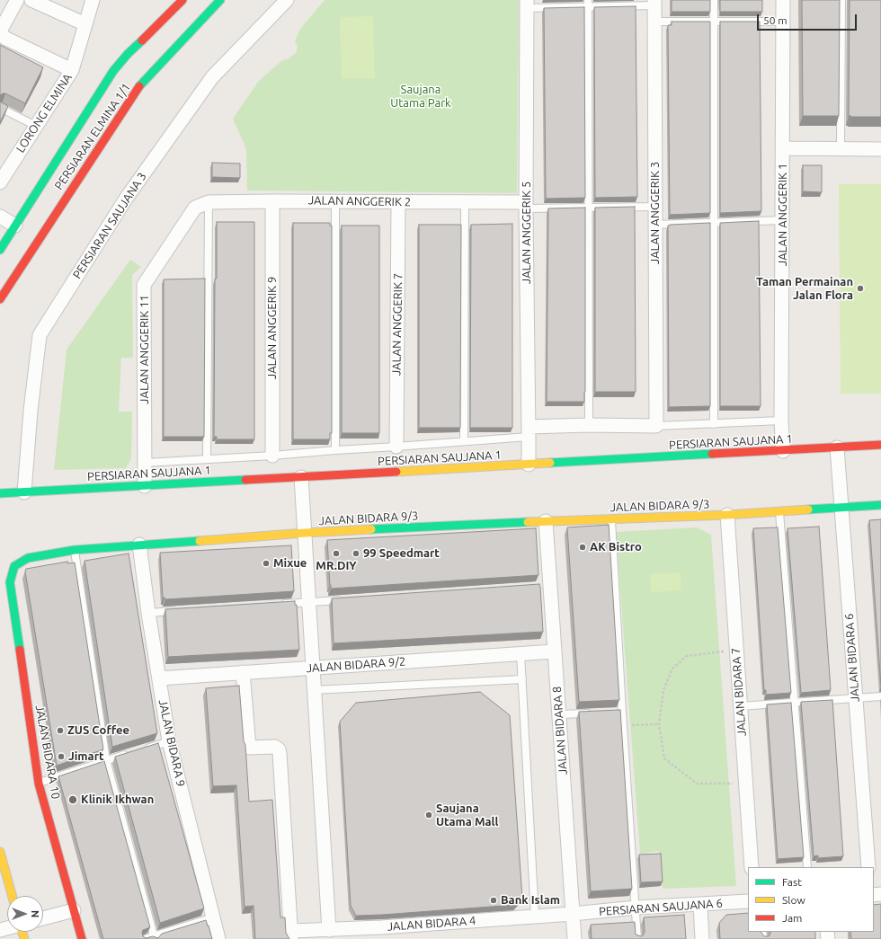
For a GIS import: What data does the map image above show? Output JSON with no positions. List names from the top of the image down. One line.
{"streets":{"street":["LORONG ELMINA","PERSIARAN ELMINA 1/1","JALAN ANGGERIK 2","JALAN ANGGERIK 3","JALAN ANGGERIK 1","PERSIARAN SAUJANA 3","JALAN ANGGERIK 5","JALAN ANGGERIK 7","JALAN ANGGERIK 9","JALAN ANGGERIK 11","PERSIARAN SAUJANA 1","JALAN BIDARA 9/3","JALAN BIDARA 6","JALAN BIDARA 9/2","JALAN BIDARA 7","JALAN BIDARA 8","JALAN BIDARA 9","JALAN BIDARA 10","PERSIARAN SAUJANA 6","JALAN BIDARA 4"]},"crossings":[["JALAN ANGGERIK 2","JALAN ANGGERIK 5"],["JALAN ANGGERIK 2","JALAN ANGGERIK 7"],["JALAN ANGGERIK 2","JALAN ANGGERIK 9"],["JALAN ANGGERIK 2","JALAN ANGGERIK 11"],["JALAN ANGGERIK 1","PERSIARAN SAUJANA 1"],["PERSIARAN SAUJANA 3","PERSIARAN SAUJANA 1"],["JALAN ANGGERIK 5","PERSIARAN SAUJANA 1"],["JALAN ANGGERIK 11","PERSIARAN SAUJANA 1"],["PERSIARAN SAUJANA 1","JALAN BIDARA 6"],["JALAN BIDARA 9/3","JALAN BIDARA 6"],["JALAN BIDARA 9/3","JALAN BIDARA 7"],["JALAN BIDARA 9/3","JALAN BIDARA 8"],["JALAN BIDARA 9/3","JALAN BIDARA 9"],["JALAN BIDARA 9/3","JALAN BIDARA 10"],["JALAN BIDARA 9/2","JALAN BIDARA 8"],["JALAN BIDARA 9/2","JALAN BIDARA 9"],["JALAN BIDARA 8","PERSIARAN SAUJANA 6"],["JALAN BIDARA 8","JALAN BIDARA 4"],["PERSIARAN SAUJANA 6","JALAN BIDARA 4"]],"parks":["Saujana Utama Park"],"places":["Taman Permainan Jalan Flora","AK Bistro","MR.DIY","99 Speedmart","Mixue","ZUS Coffee","Jimart","Klinik Ikhwan","Saujana Utama Mall","Bank Islam"],"legend":["Fast","Slow","Jam"],"scale_bar":"50 m","north":"right"}
